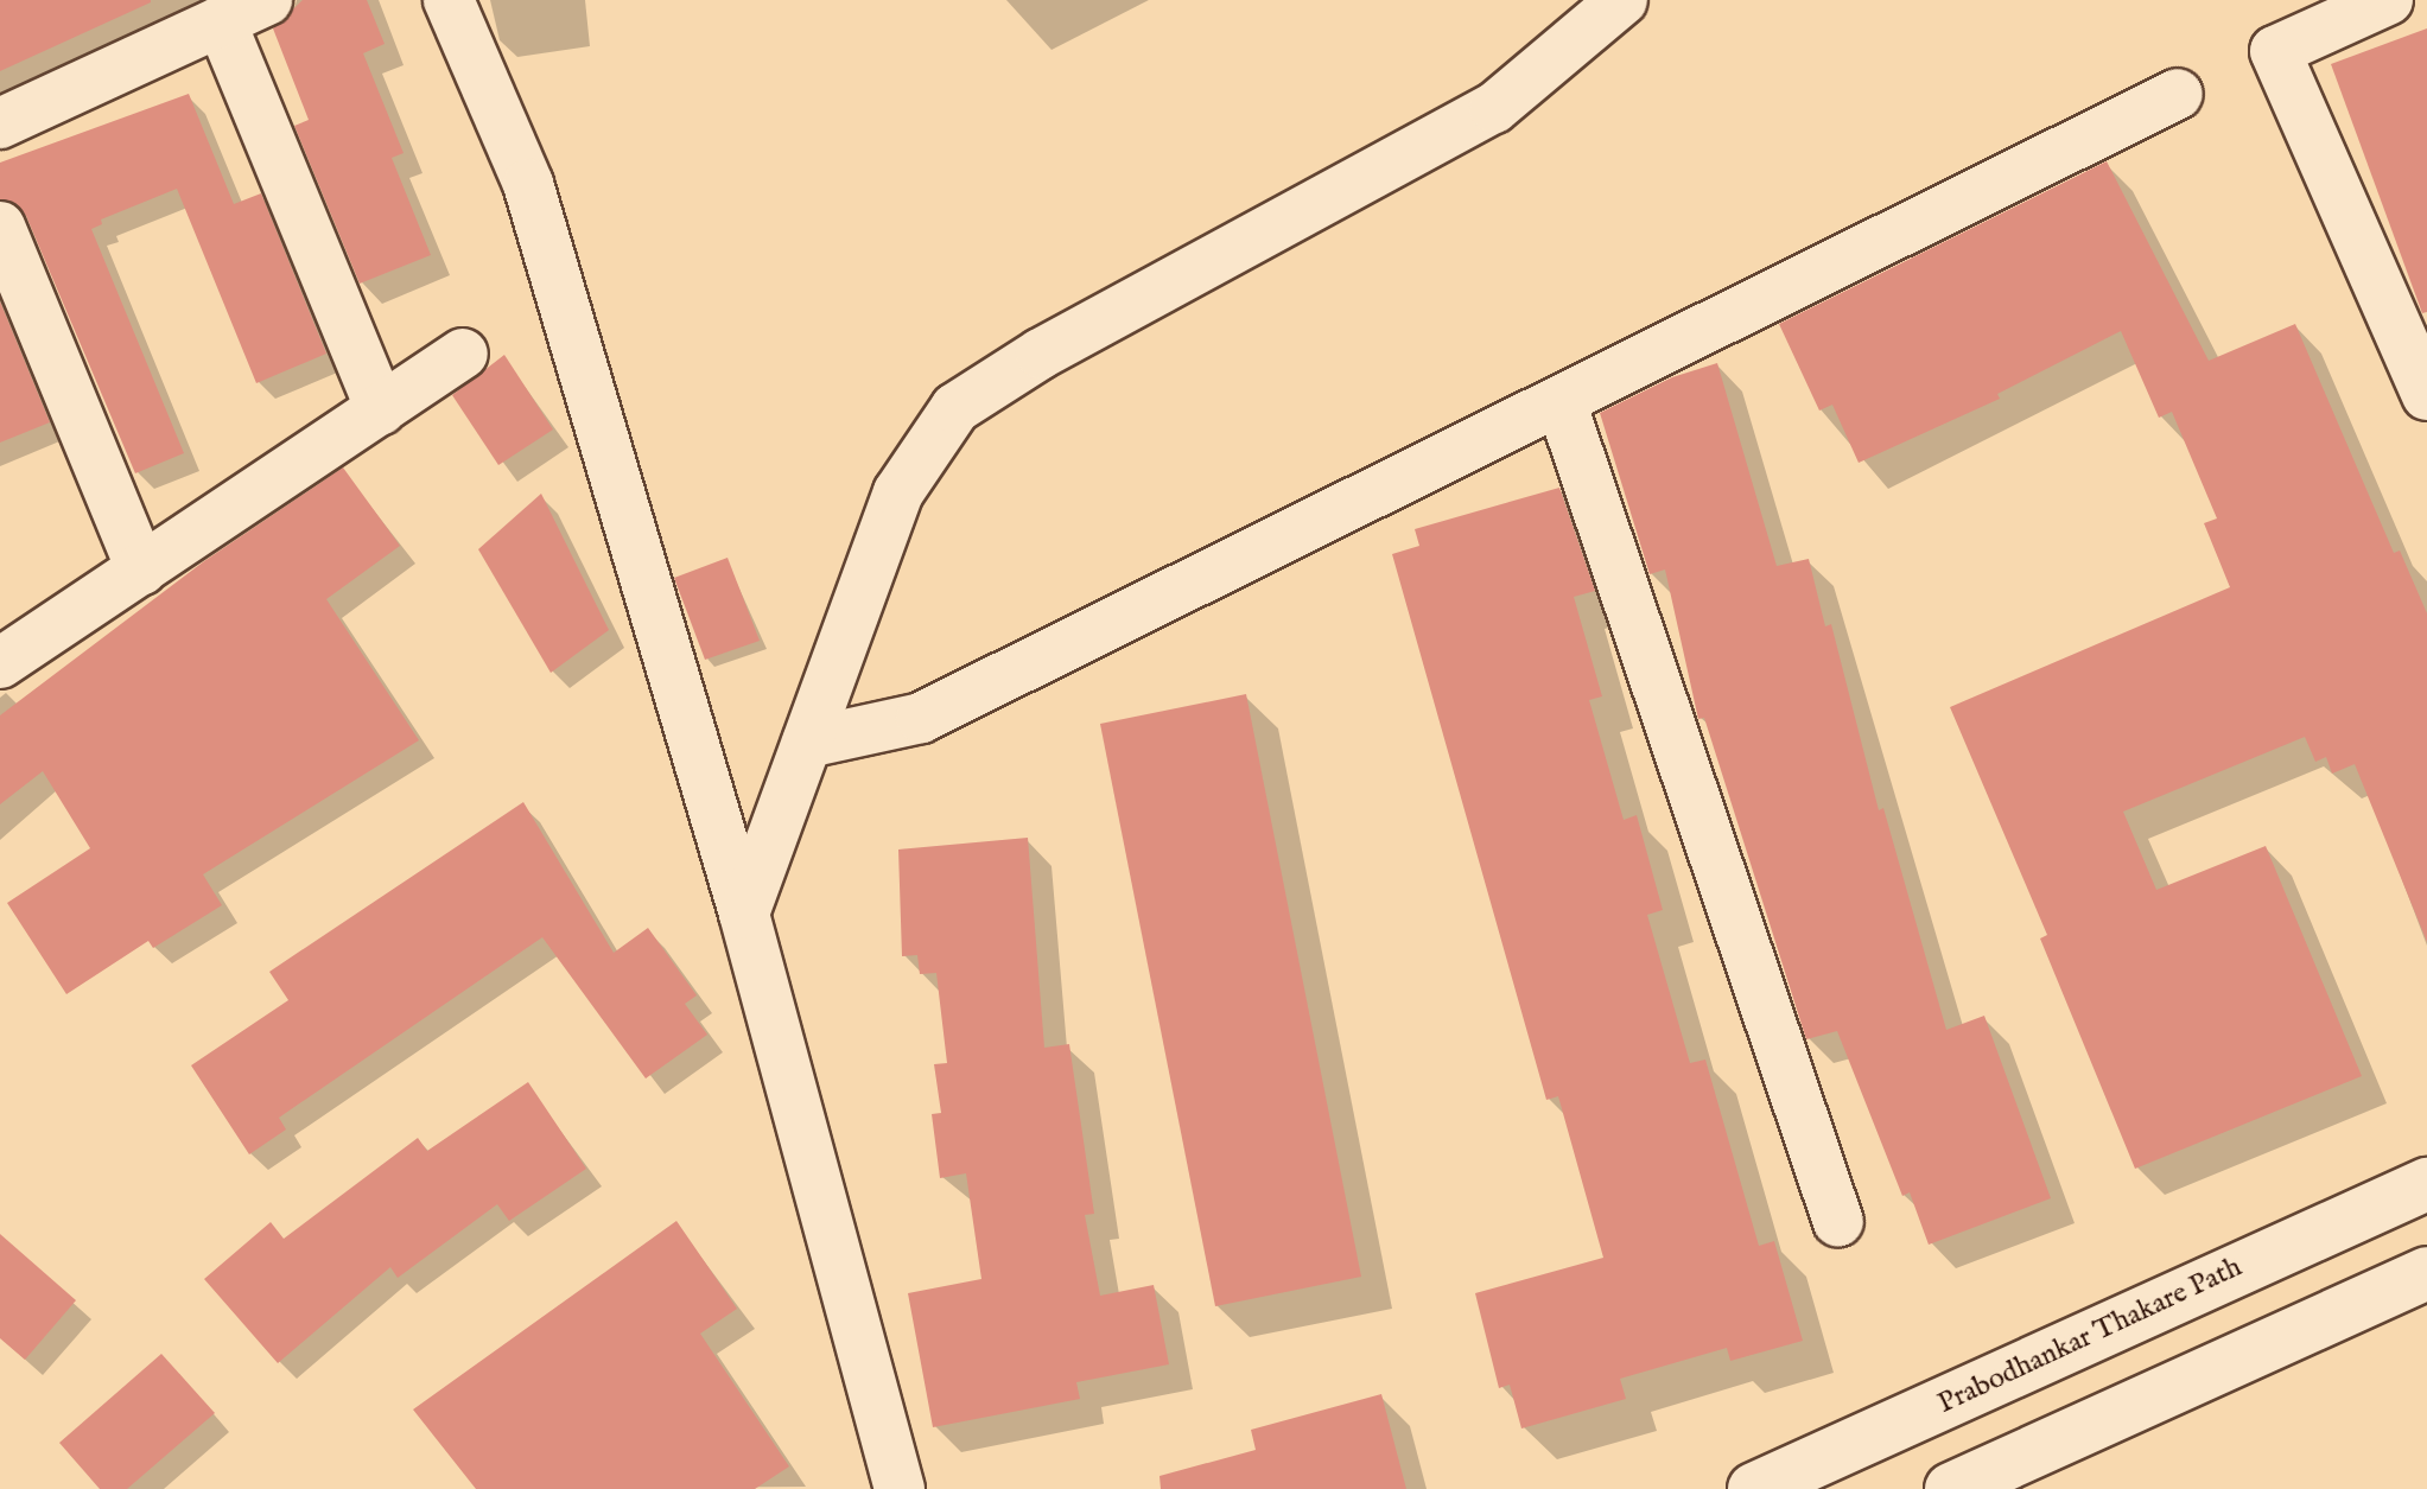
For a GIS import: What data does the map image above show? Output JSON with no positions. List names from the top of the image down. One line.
{"streets":{"main road":["Prabodhankar Thakare Path"]}}
